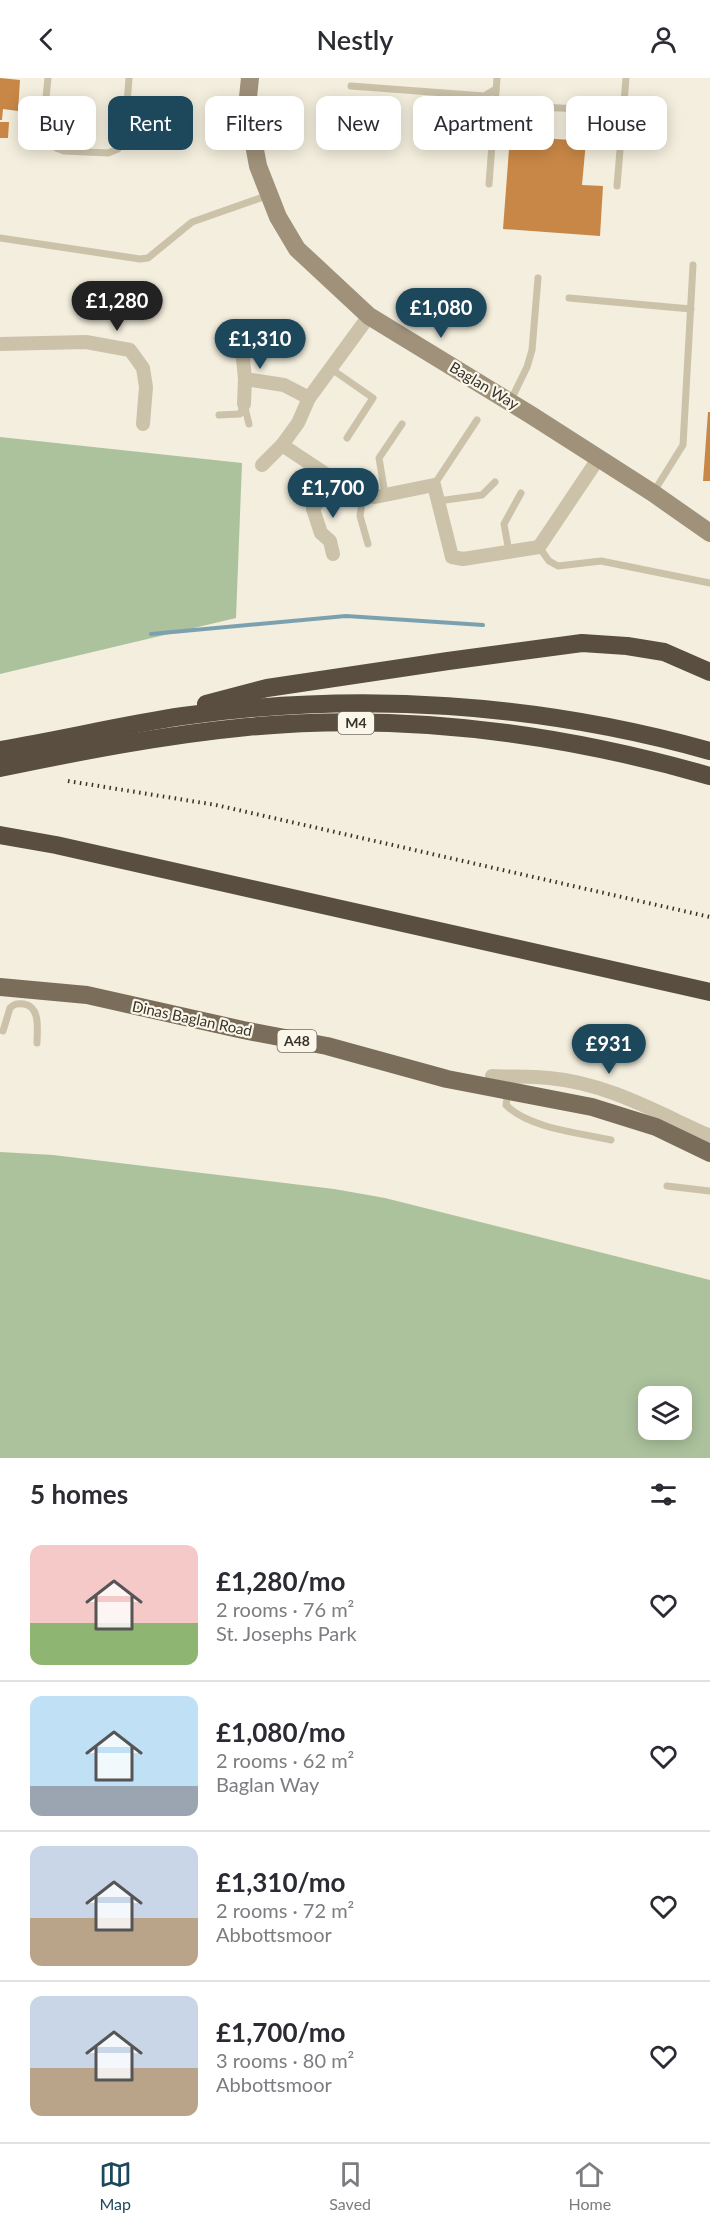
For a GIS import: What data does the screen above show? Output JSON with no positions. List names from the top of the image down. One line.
{"streets":{"highway":["M4"],"main road":["Dinas Baglan Road","A48"],"street":["Baglan Way"]},"page":{"header":"Nestly","chip":["Buy","Rent","Filters","New","Apartment","House"],"price":["£1,280","£1,080","£1,310","£1,700","£931"],"heading":"5 homes","list":[{"name":"£1,280/mo","note":"2 rooms · 76 m² · St. Josephs Park"},{"name":"£1,080/mo","note":"2 rooms · 62 m² · Baglan Way"},{"name":"£1,310/mo","note":"2 rooms · 72 m² · Abbottsmoor"},{"name":"£1,700/mo","note":"3 rooms · 80 m² · Abbottsmoor"}],"tabs":["Map","Saved","Home"]}}
